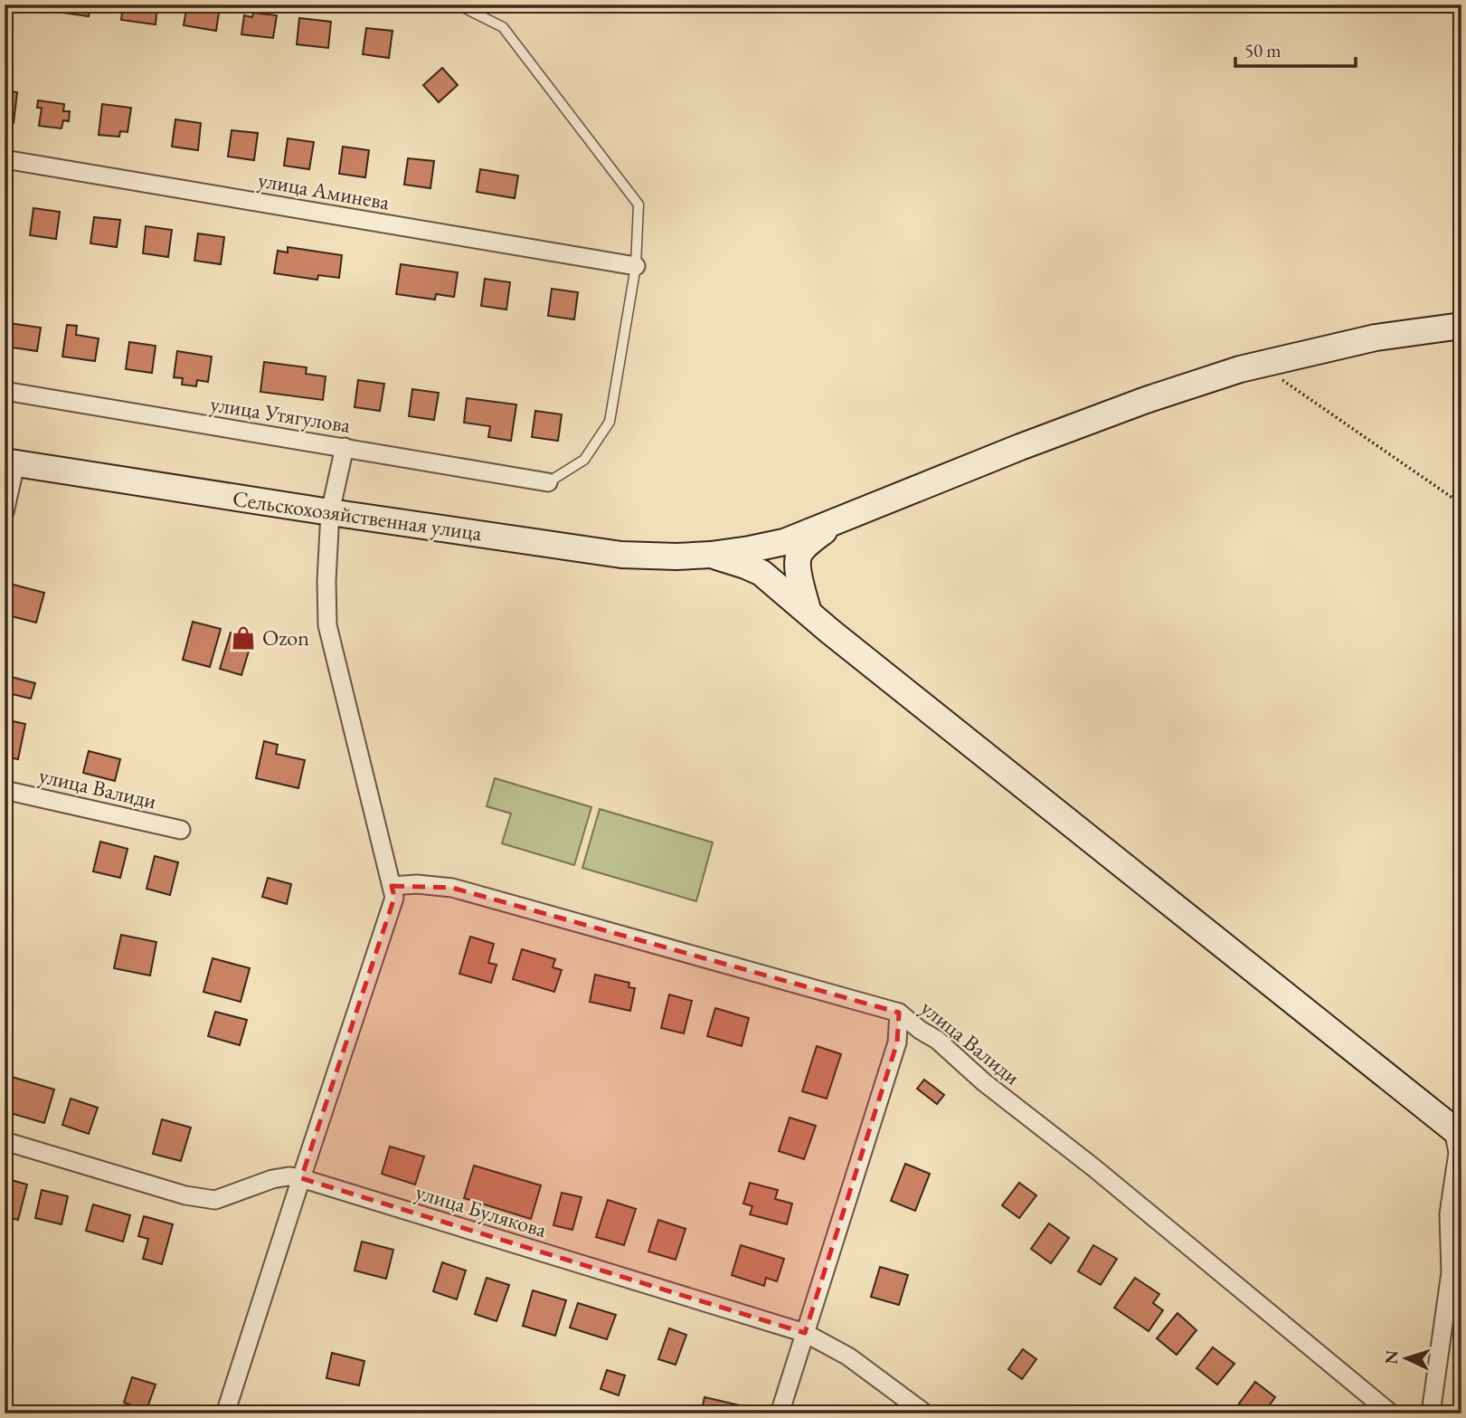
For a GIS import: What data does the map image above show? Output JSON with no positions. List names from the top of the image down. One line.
{"streets":{"main road":["Сельскохозяйственная улица"],"street":["улица Аминева","улица Утягулова","улица Валиди","улица Булякова"]},"places":{"shop":["Ozon"]},"scale_bar":"50 m","north":"left"}
